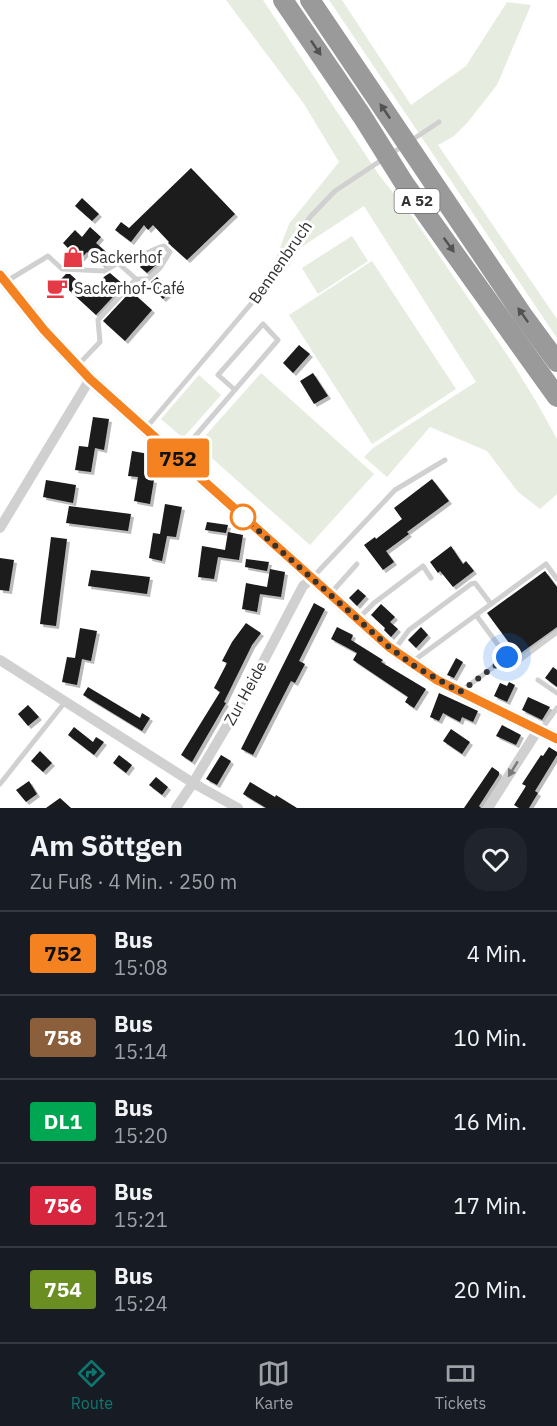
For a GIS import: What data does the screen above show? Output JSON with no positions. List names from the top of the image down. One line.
{"streets":{"highway":["A 52"],"street":["Zur Heide"],"lane":["Bennenbruch"]},"places":{"shop":["Sackerhof"],"cafe":["Sackerhof-Café"]},"lines":["bus line 752"],"page":{"on_map":"752","heading":["Am Söttgen","Zu Fuß · 4 Min. · 250 m"],"list":[{"mark":"752","name":"Bus","note":"15:08","value":"4 Min."},{"mark":"758","name":"Bus","note":"15:14","value":"10 Min."},{"mark":"DL1","name":"Bus","note":"15:20","value":"16 Min."},{"mark":"756","name":"Bus","note":"15:21","value":"17 Min."},{"mark":"754","name":"Bus","note":"15:24","value":"20 Min."}],"tabs":["Route","Karte","Tickets"]}}
